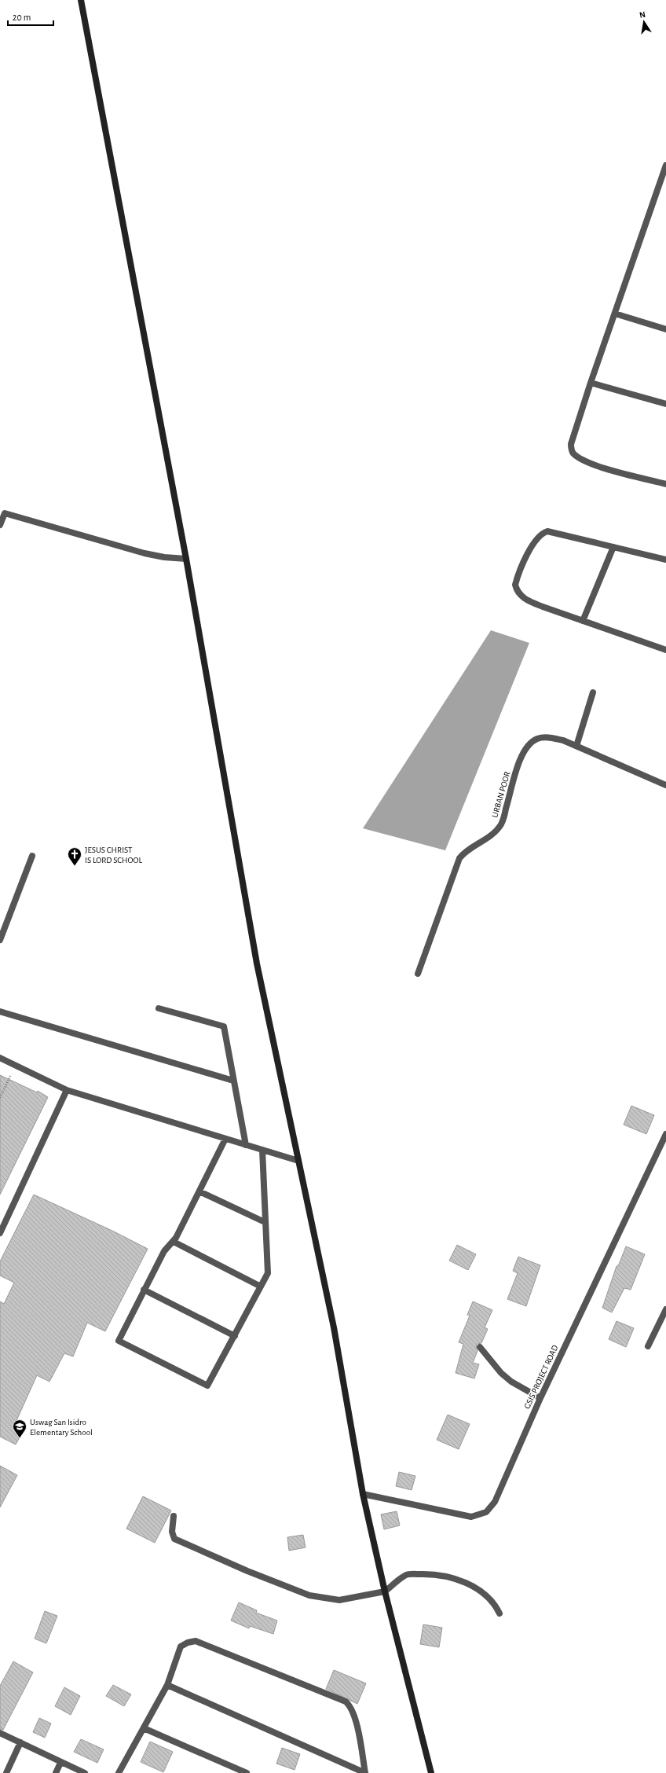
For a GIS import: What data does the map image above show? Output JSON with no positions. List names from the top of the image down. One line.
{"streets":{"street":["URBAN POOR","GSIS PROJECT ROAD"]},"places":{"church":["JESUS CHRIST IS LORD SCHOOL"],"school or university":["Uswag San Isidro Elementary School"]},"scale_bar":"20 m","north":"top"}
